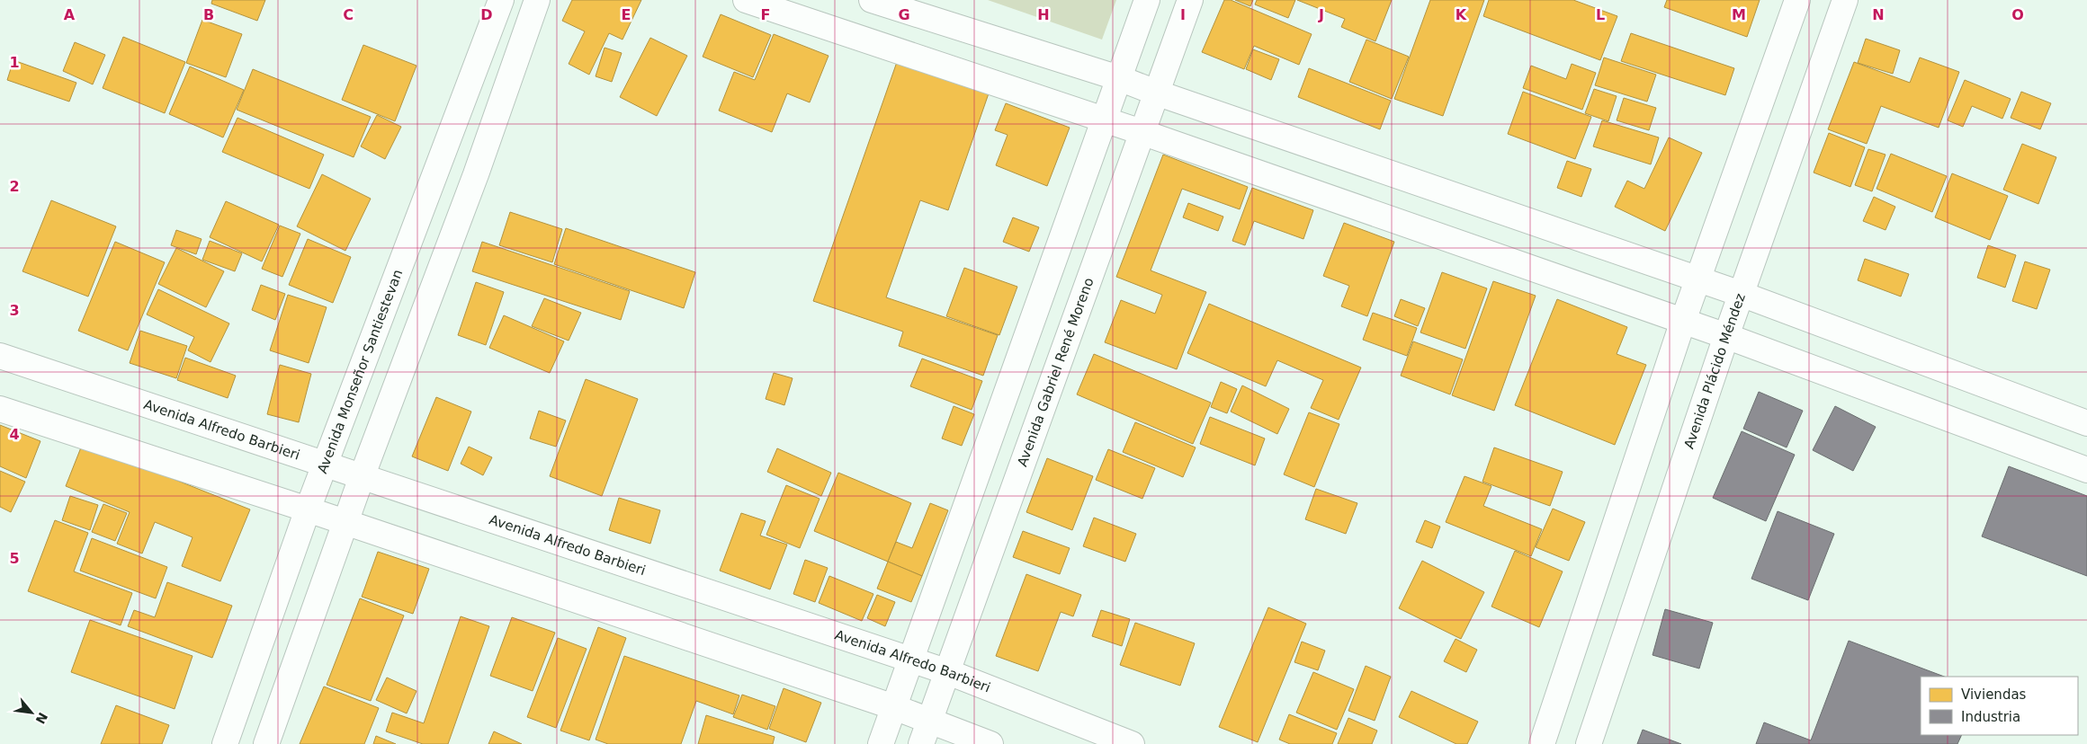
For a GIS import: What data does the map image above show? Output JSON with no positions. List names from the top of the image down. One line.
{"streets":{"street":["Avenida Monseñor Santiestevan","Avenida Plácido Méndez","Avenida Gabriel René Moreno","Avenida Alfredo Barbieri"]},"crossings":[["Avenida Monseñor Santiestevan","Avenida Alfredo Barbieri"],["Avenida Gabriel René Moreno","Avenida Alfredo Barbieri"]],"legend":["Viviendas","Industria"],"north":"bottom right","grid":{"columns":["A","B","C","D","E","F","G","H","I","J","K","L","M","N","O"],"rows":["1","2","3","4","5"]}}
